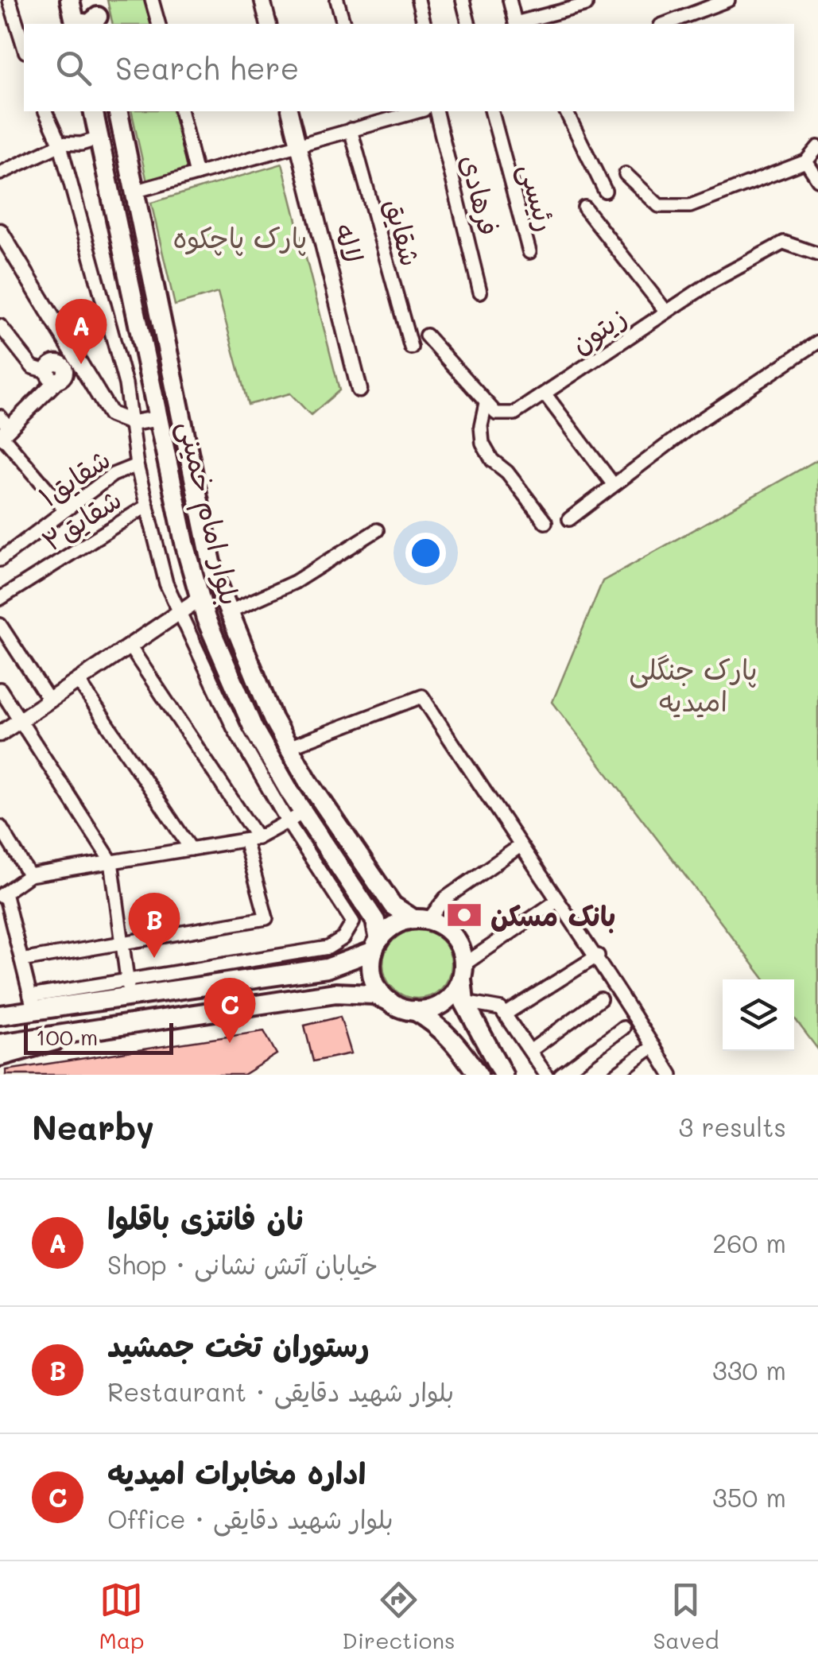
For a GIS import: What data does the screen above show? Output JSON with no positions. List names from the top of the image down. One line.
{"streets":{"main road":["بلوار امام خمینی"],"street":["فرهادی","رئیسی","شقایق","لاله","زیتون","شقایق۱","شقایق۲"]},"parks":["پارک پاچکوه","پارک جنگلی امیدیه"],"places":{"bank":["بانک مسکن"]},"scale_bar":"100 m","page":{"search":"Search here","pins":["A","B","C"],"scale":"100 m","heading":["Nearby","3 results"],"list":[{"mark":"A","name":"نان فانتزی باقلوا","note":"Shop · خیابان آتش نشانی","value":"260 m"},{"mark":"B","name":"رستوران تخت جمشید","note":"Restaurant · بلوار شهید دقایقی","value":"330 m"},{"mark":"C","name":"اداره مخابرات امیدیه","note":"Office · بلوار شهید دقایقی","value":"350 m"}],"nav":["Map","Directions","Saved"]}}
